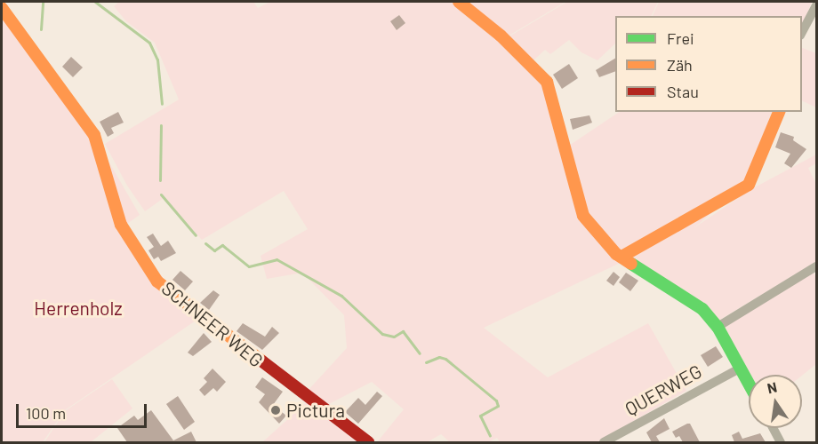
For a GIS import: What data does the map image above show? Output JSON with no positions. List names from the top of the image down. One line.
{"streets":{"street":["SCHNEER WEG","QUERWEG"]},"parks":["Herrenholz"],"places":["Pictura"],"legend":["Frei","Zäh","Stau"],"scale_bar":"100 m","north":"top"}
